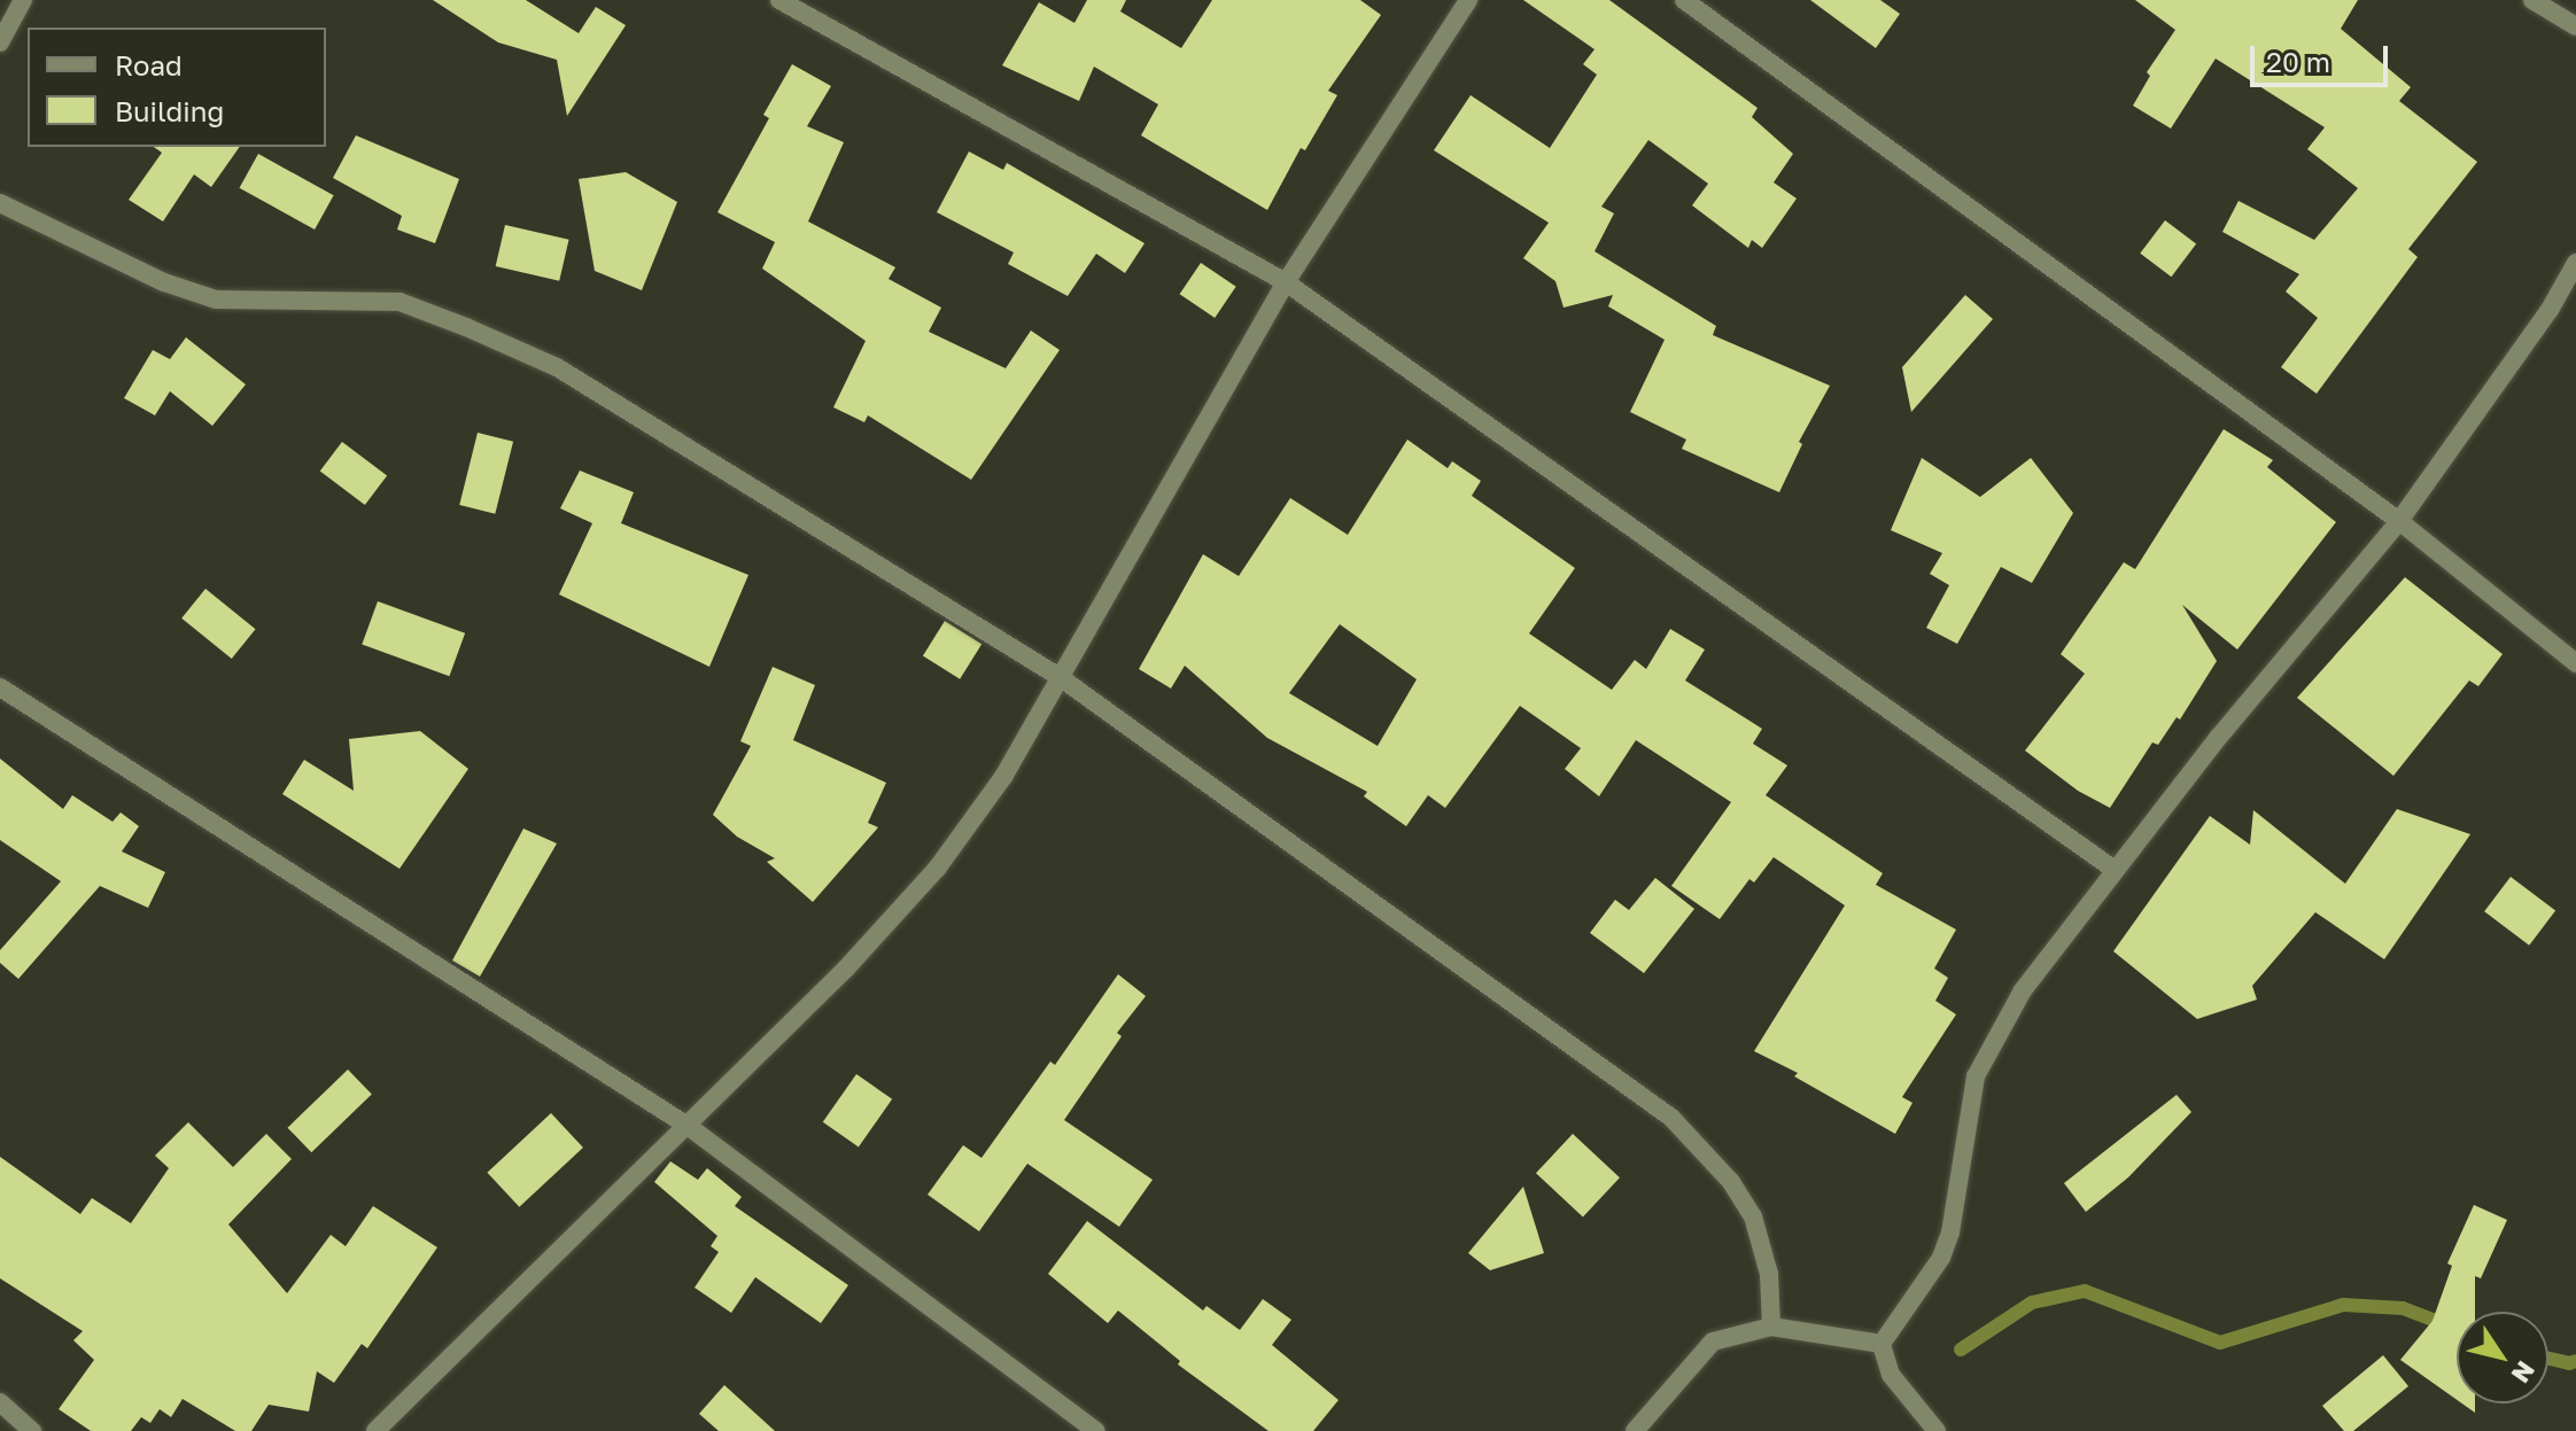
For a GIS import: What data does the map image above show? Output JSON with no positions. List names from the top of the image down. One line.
{"legend":["Road","Building"],"scale_bar":"20 m","north":"bottom right"}
